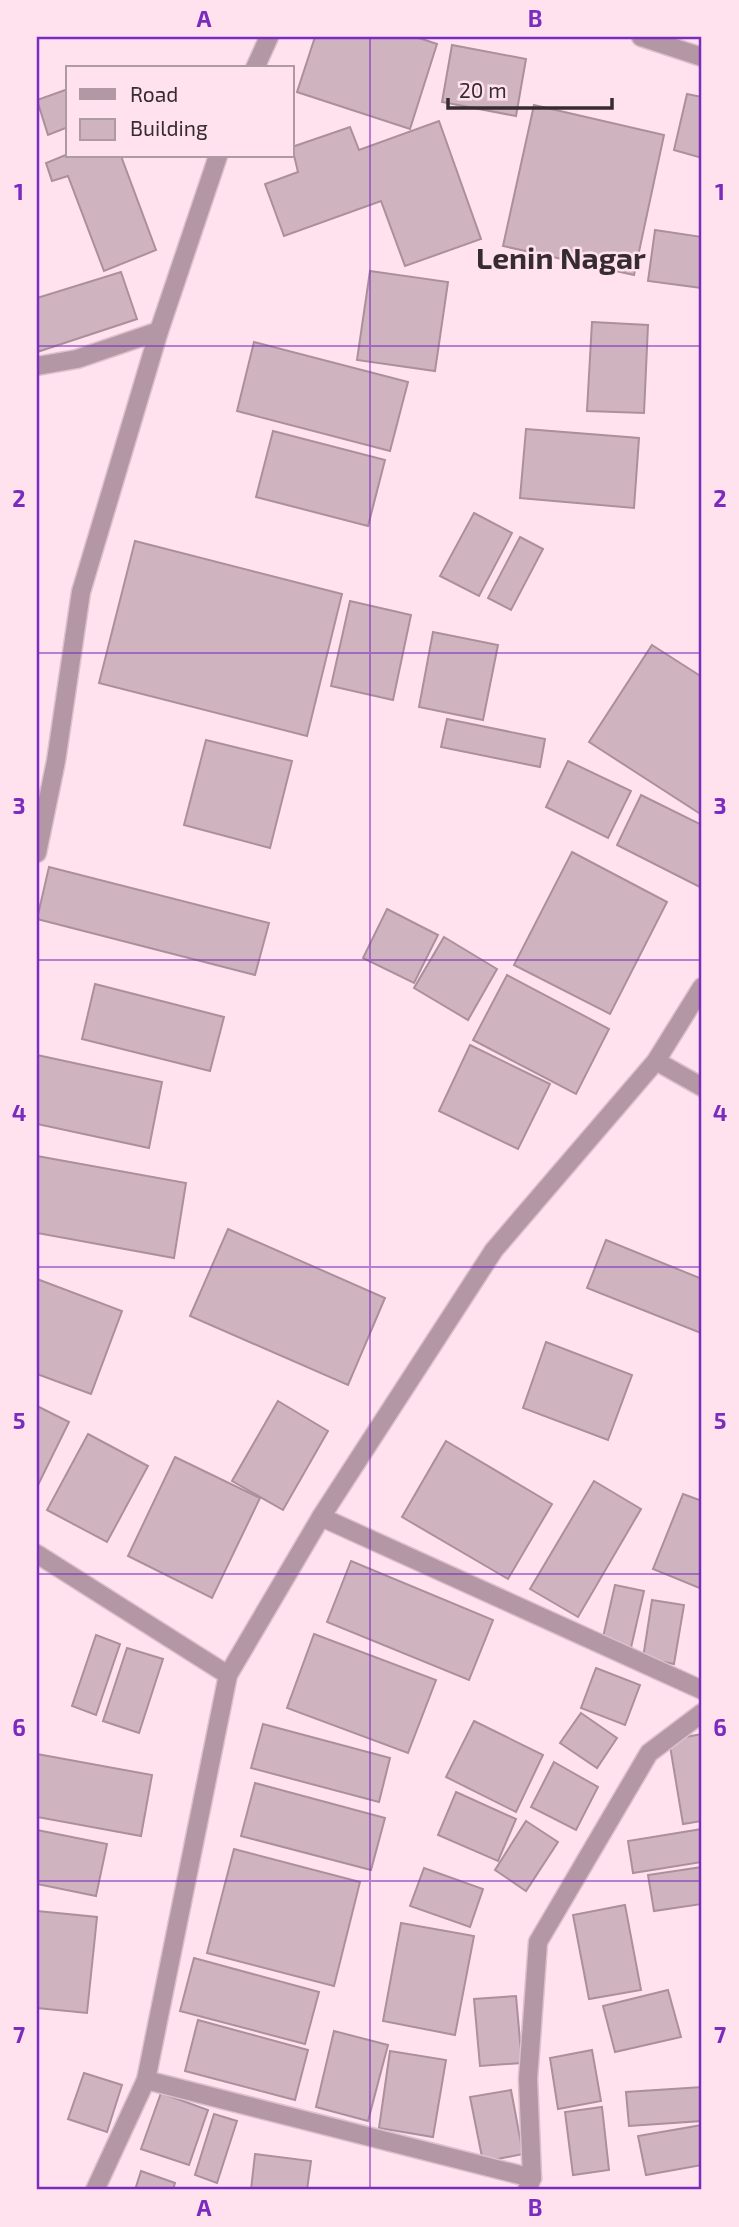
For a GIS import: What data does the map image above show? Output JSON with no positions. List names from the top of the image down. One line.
{"districts":["Lenin Nagar"],"legend":["Road","Building"],"scale_bar":"20 m","grid":{"columns":["A","B"],"rows":["1","2","3","4","5","6","7"]}}
